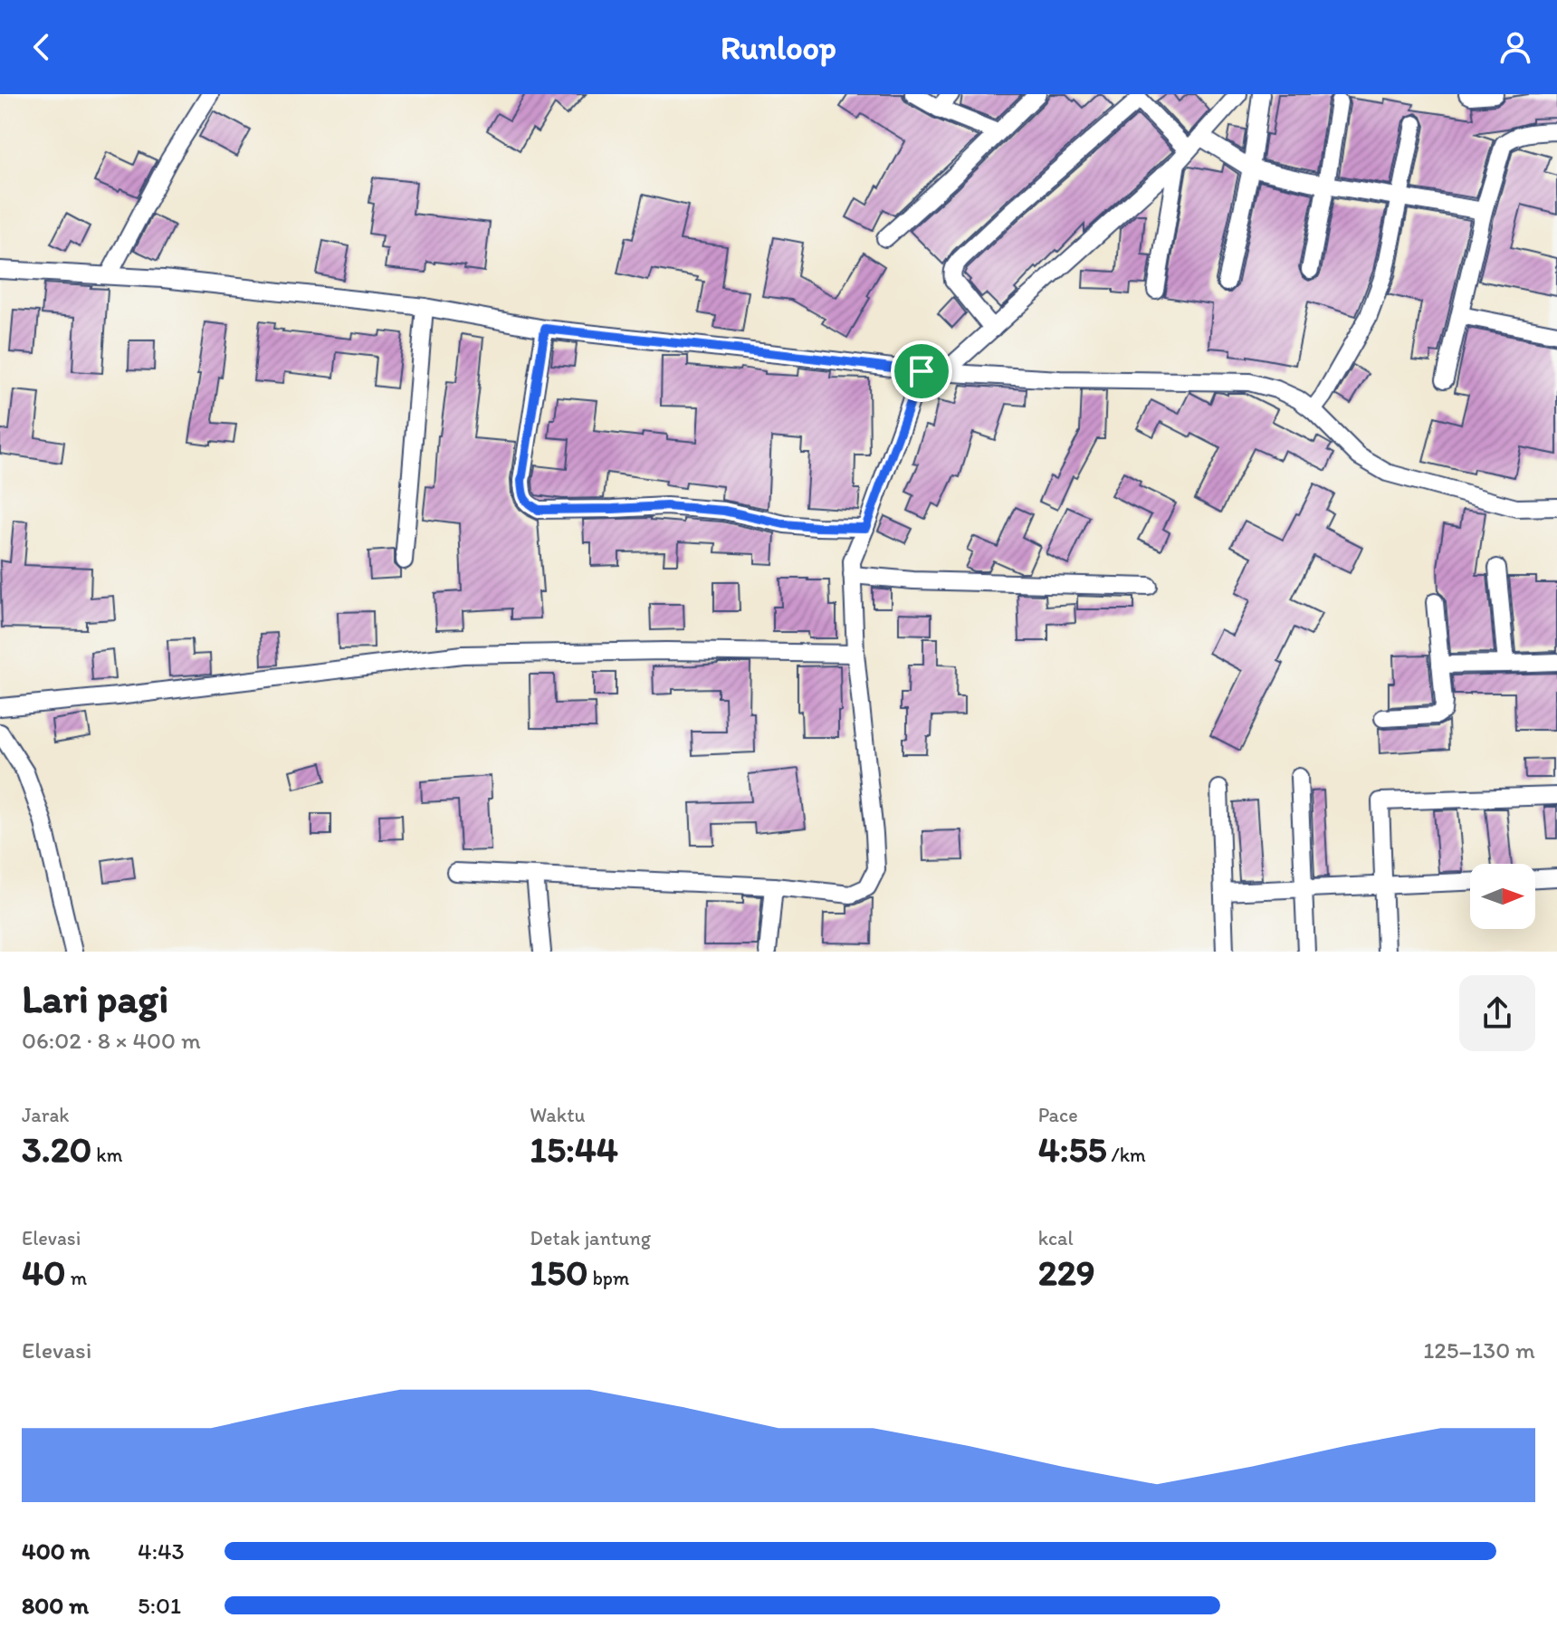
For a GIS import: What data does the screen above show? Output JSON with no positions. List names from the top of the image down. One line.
{"north":"right","page":{"header":"Runloop","heading":["Lari pagi","06:02 · 8 × 400 m"],"stats":[["Jarak","3.20 km"],["Waktu","15:44"],["Pace","4:55 /km"],["Elevasi","40 m"],["Detak jantung","150 bpm"],["kcal","229"]],"chart":["Elevasi","125–130 m"],"list":[{"name":"400 m","note":"4:43"},{"name":"800 m","note":"5:01"}]}}
